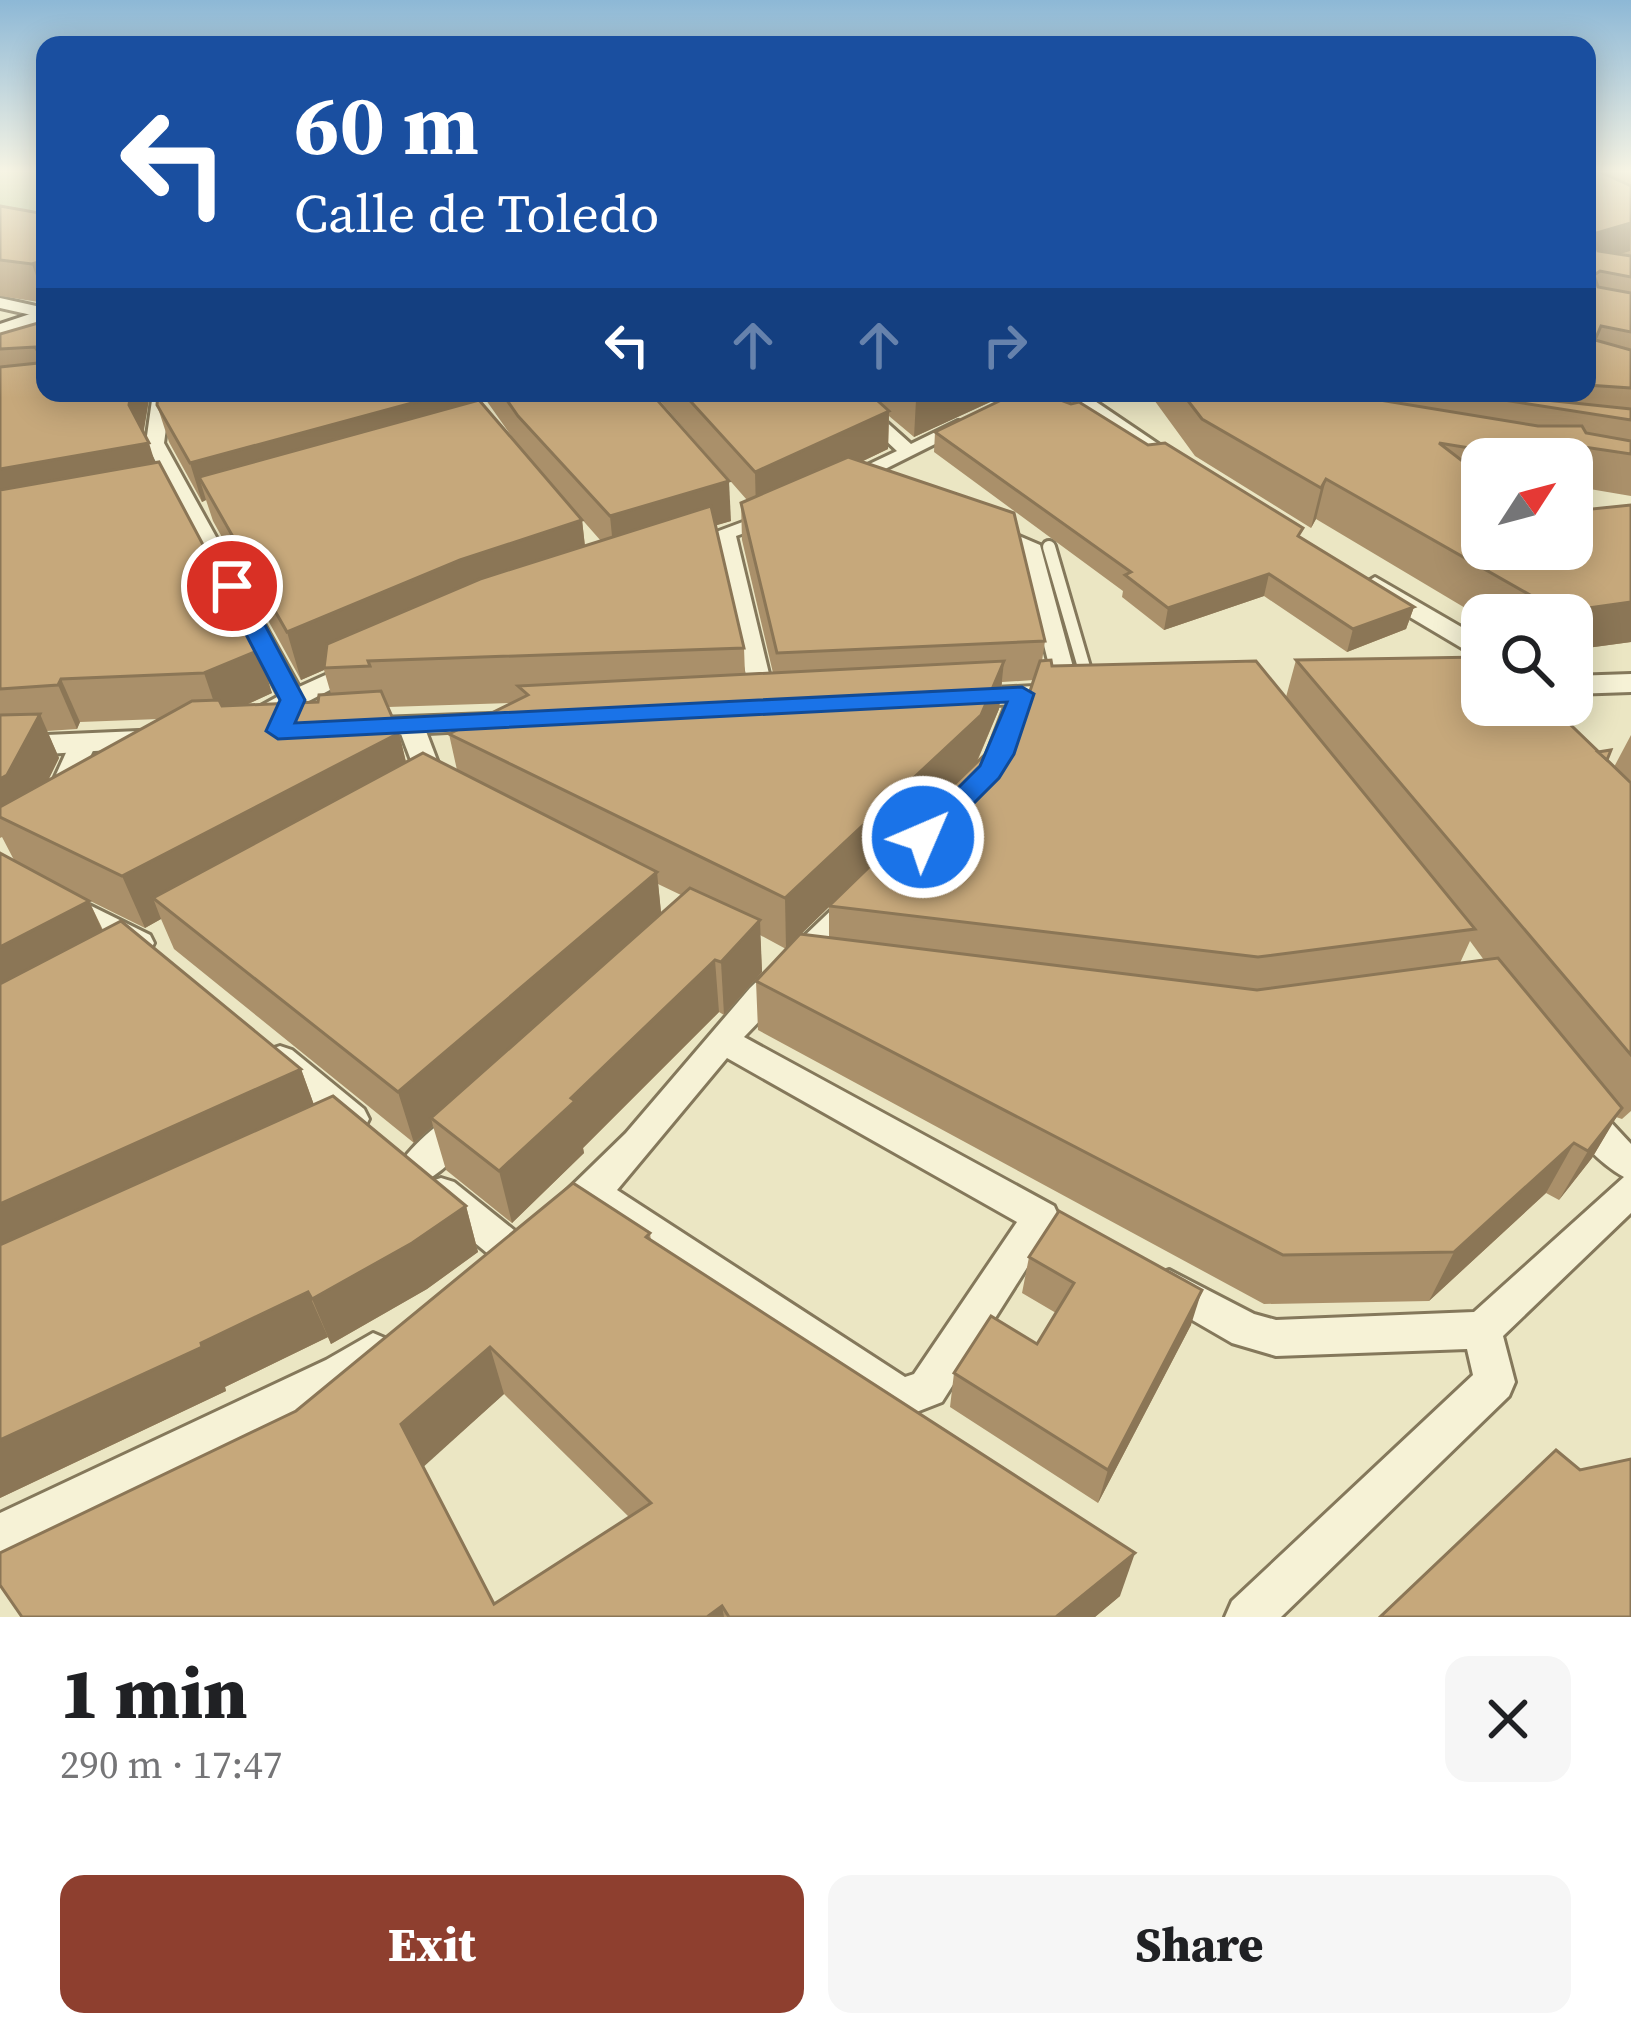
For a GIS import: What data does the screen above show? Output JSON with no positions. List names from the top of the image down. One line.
{"north":"top right","page":{"turn":["60 m","Calle de Toledo"],"heading":["1 min","290 m · 17:47"],"buttons":["Exit","Share"]}}
